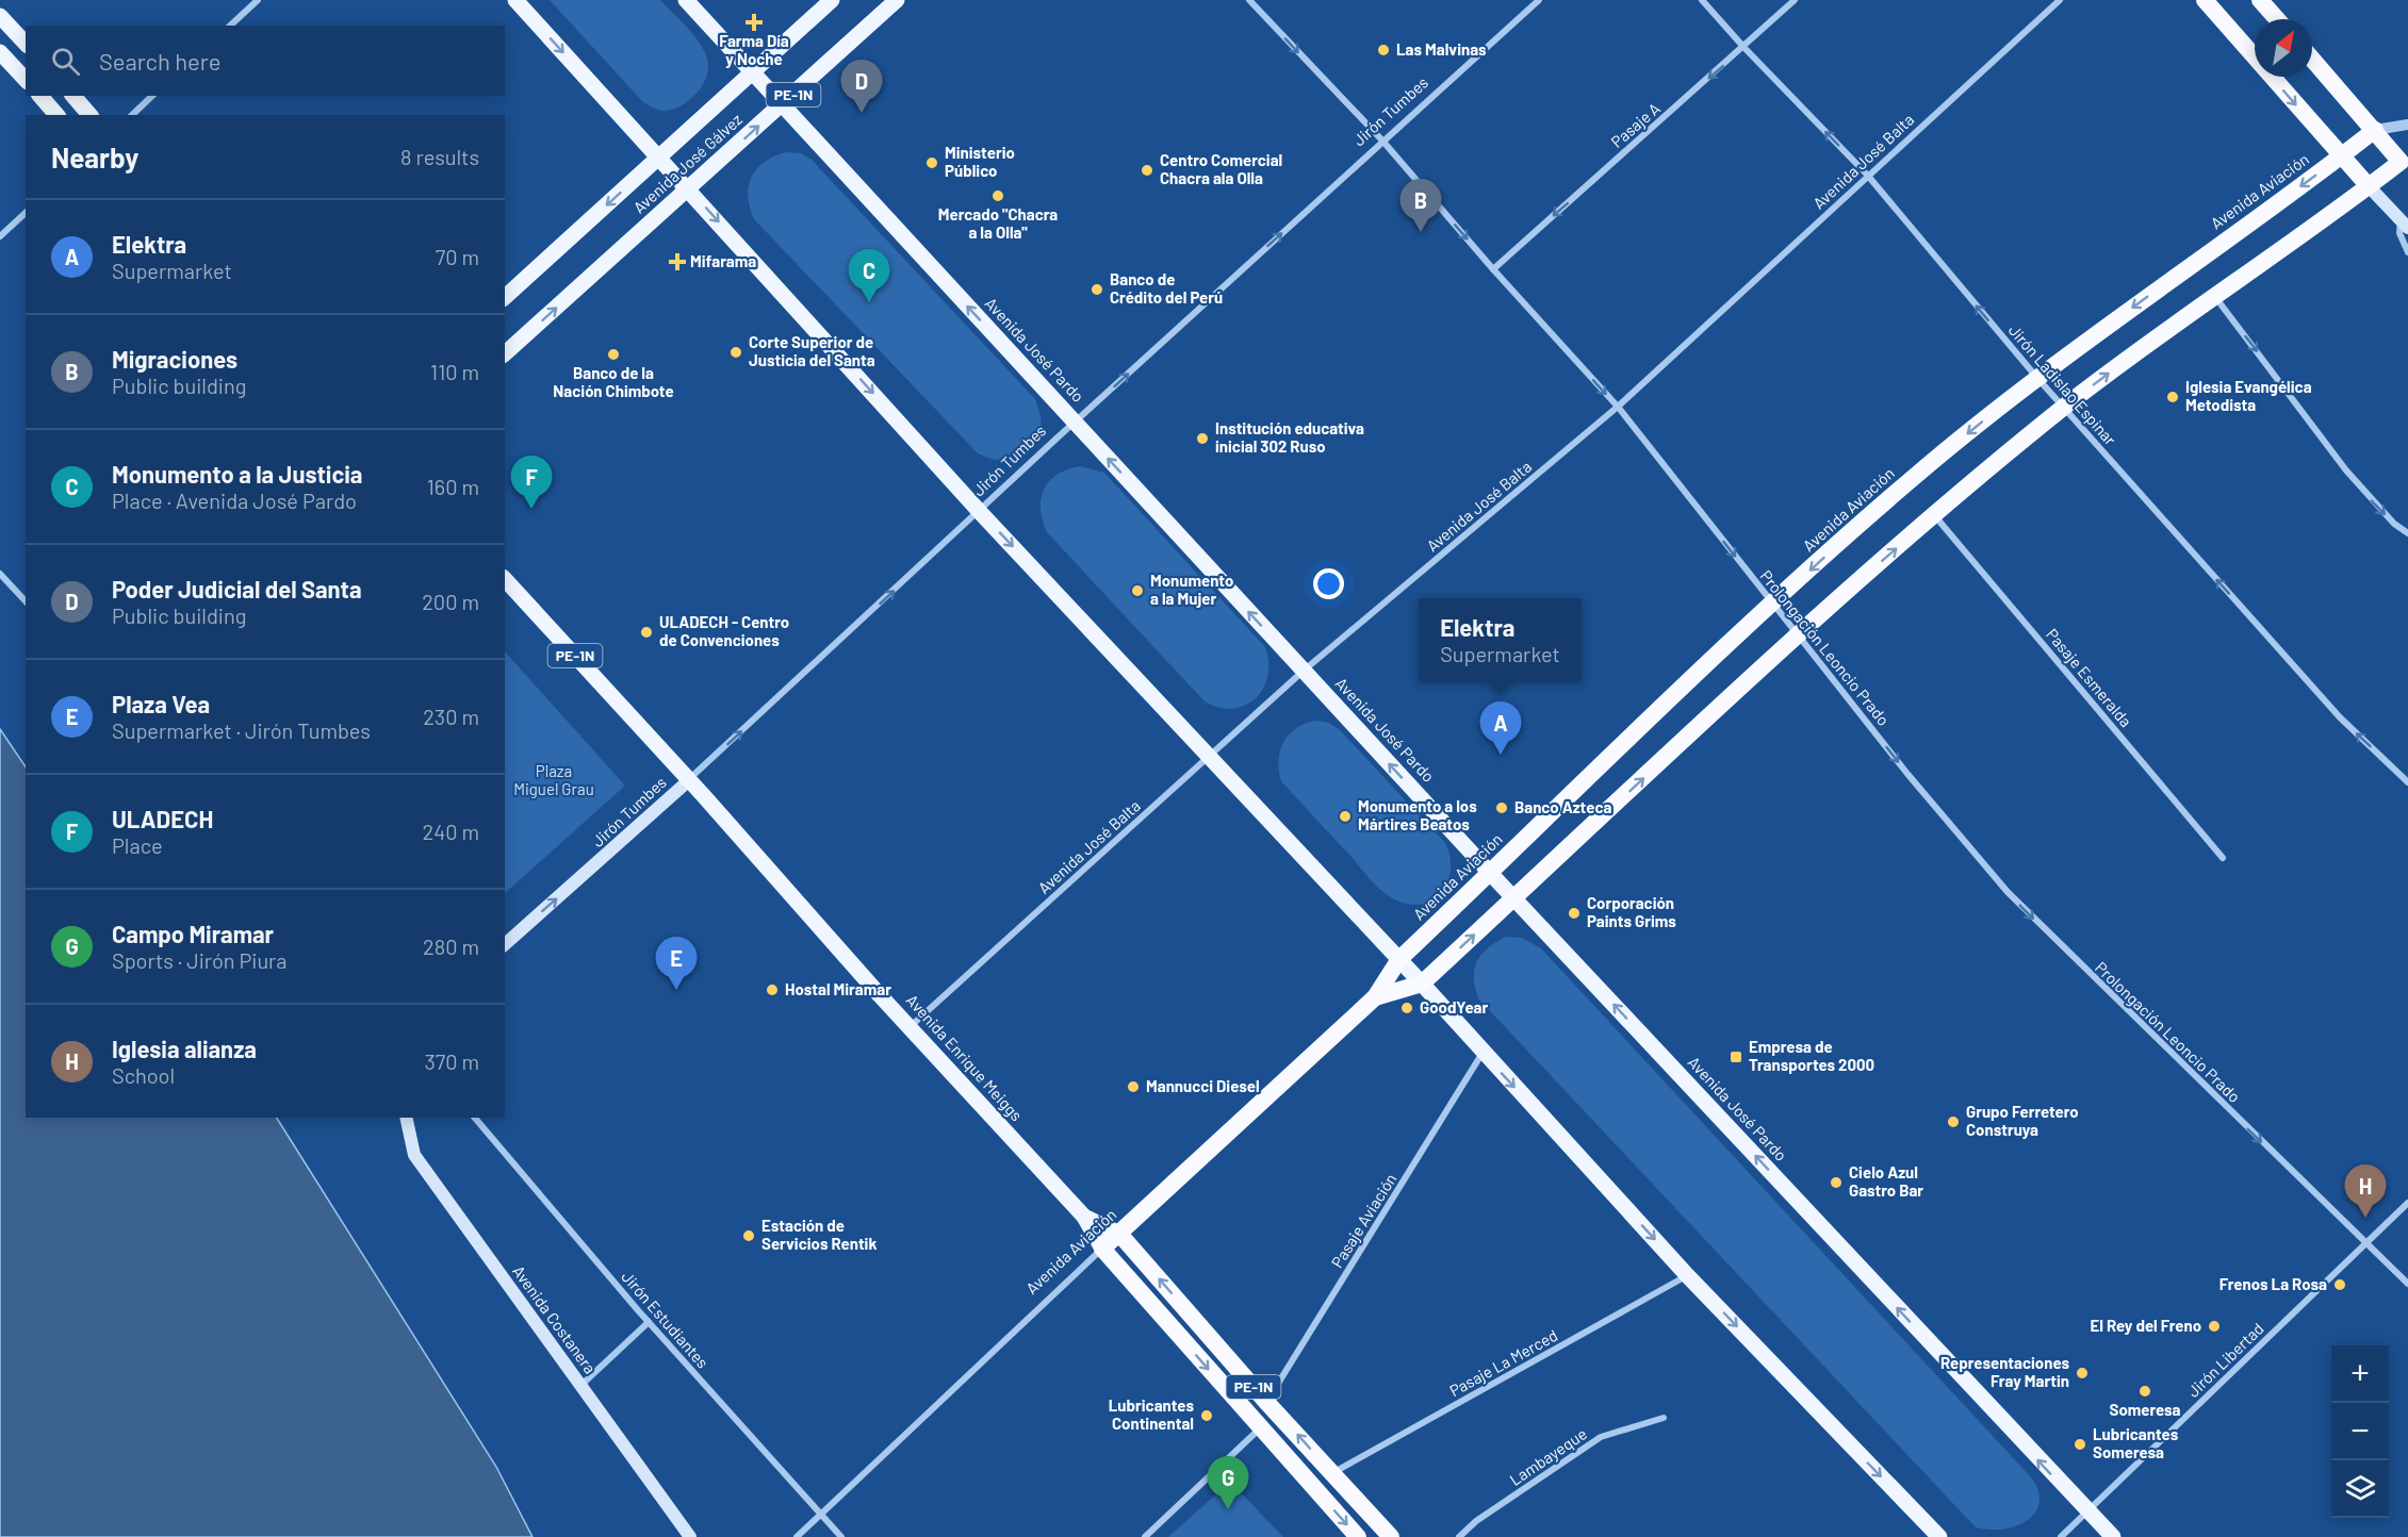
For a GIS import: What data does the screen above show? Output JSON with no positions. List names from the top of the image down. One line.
{"streets":{"highway":["PE-1N","Avenida Aviación","Avenida Enrique Meiggs"],"main road":["Jirón Tumbes","Avenida José Gálvez","Avenida José Pardo","Avenida Costanera"],"street":["Pasaje A","Avenida José Balta","Jirón Ladislao Espinar","Prolongación Leoncio Prado","Pasaje Esmeralda","Pasaje Aviación","Jirón Estudiantes","Jirón Libertad","Pasaje La Merced","Lambayeque"]},"crossings":[["PE-1N","Jirón Tumbes"],["PE-1N","Avenida Enrique Meiggs"],["Jirón Tumbes","Avenida José Pardo"],["Jirón Tumbes","Prolongación Leoncio Prado"],["Jirón Tumbes","Avenida Enrique Meiggs"],["Pasaje A","Jirón Ladislao Espinar"],["Pasaje A","Prolongación Leoncio Prado"],["Avenida José Balta","Avenida José Pardo"],["Avenida José Balta","Jirón Ladislao Espinar"],["Avenida José Balta","Prolongación Leoncio Prado"],["Avenida José Balta","Avenida Enrique Meiggs"],["Avenida José Gálvez","Avenida José Pardo"],["Avenida Aviación","Avenida José Pardo"],["Avenida Aviación","Jirón Ladislao Espinar"],["Avenida Aviación","Prolongación Leoncio Prado"],["Avenida Aviación","Pasaje Esmeralda"],["Avenida Aviación","Avenida Enrique Meiggs"],["Avenida Aviación","Jirón Estudiantes"],["Avenida José Pardo","Jirón Libertad"],["Prolongación Leoncio Prado","Jirón Libertad"],["Avenida Enrique Meiggs","Pasaje Aviación"],["Avenida Enrique Meiggs","Pasaje La Merced"]],"one_way":["Jirón Tumbes","Pasaje A","Jirón Ladislao Espinar","Prolongación Leoncio Prado"],"parks":["Plaza Miguel Grau"],"places":{"health":["Farma Día y Noche","Mifarama"],"other":["Las Malvinas","Ministerio Público","Centro Comercial Chacra ala Olla","Mercado \"Chacra a la Olla\"","Banco de Crédito del Perú","Corte Superior de Justicia del Santa","Banco de la Nación Chimbote","Iglesia Evangélica Metodista","Institución educativa inicial 302 Ruso","Monumento a la Mujer","ULADECH - Centro de Convenciones","Banco Azteca","Monumento a los Mártires Beatos","Corporación Paints Grims","Hostal Miramar","GoodYear","Mannucci Diesel","Grupo Ferretero Construya","Cielo Azul Gastro Bar","Estación de Servicios Rentik","Frenos La Rosa","El Rey del Freno","Representaciones Fray Martin","Someresa","Lubricantes Continental","Lubricantes Someresa"],"transit":["Empresa de Transportes 2000"]},"north":"top right","page":{"search":"Search here","pins":["D","B","C","F","A","E","H","G"],"heading":["Nearby","8 results"],"list":[{"mark":"A","name":"Elektra","note":"Supermarket","value":"70 m"},{"mark":"B","name":"Migraciones","note":"Public building","value":"110 m"},{"mark":"C","name":"Monumento a la Justicia","note":"Place · Avenida José Pardo","value":"160 m"},{"mark":"D","name":"Poder Judicial del Santa","note":"Public building","value":"200 m"},{"mark":"E","name":"Plaza Vea","note":"Supermarket · Jirón Tumbes","value":"230 m"},{"mark":"F","name":"ULADECH","note":"Place","value":"240 m"},{"mark":"G","name":"Campo Miramar","note":"Sports · Jirón Piura","value":"280 m"},{"mark":"H","name":"Iglesia alianza","note":"School","value":"370 m"}],"popup":["Elektra","Supermarket"],"map_buttons":["+","−"]}}
